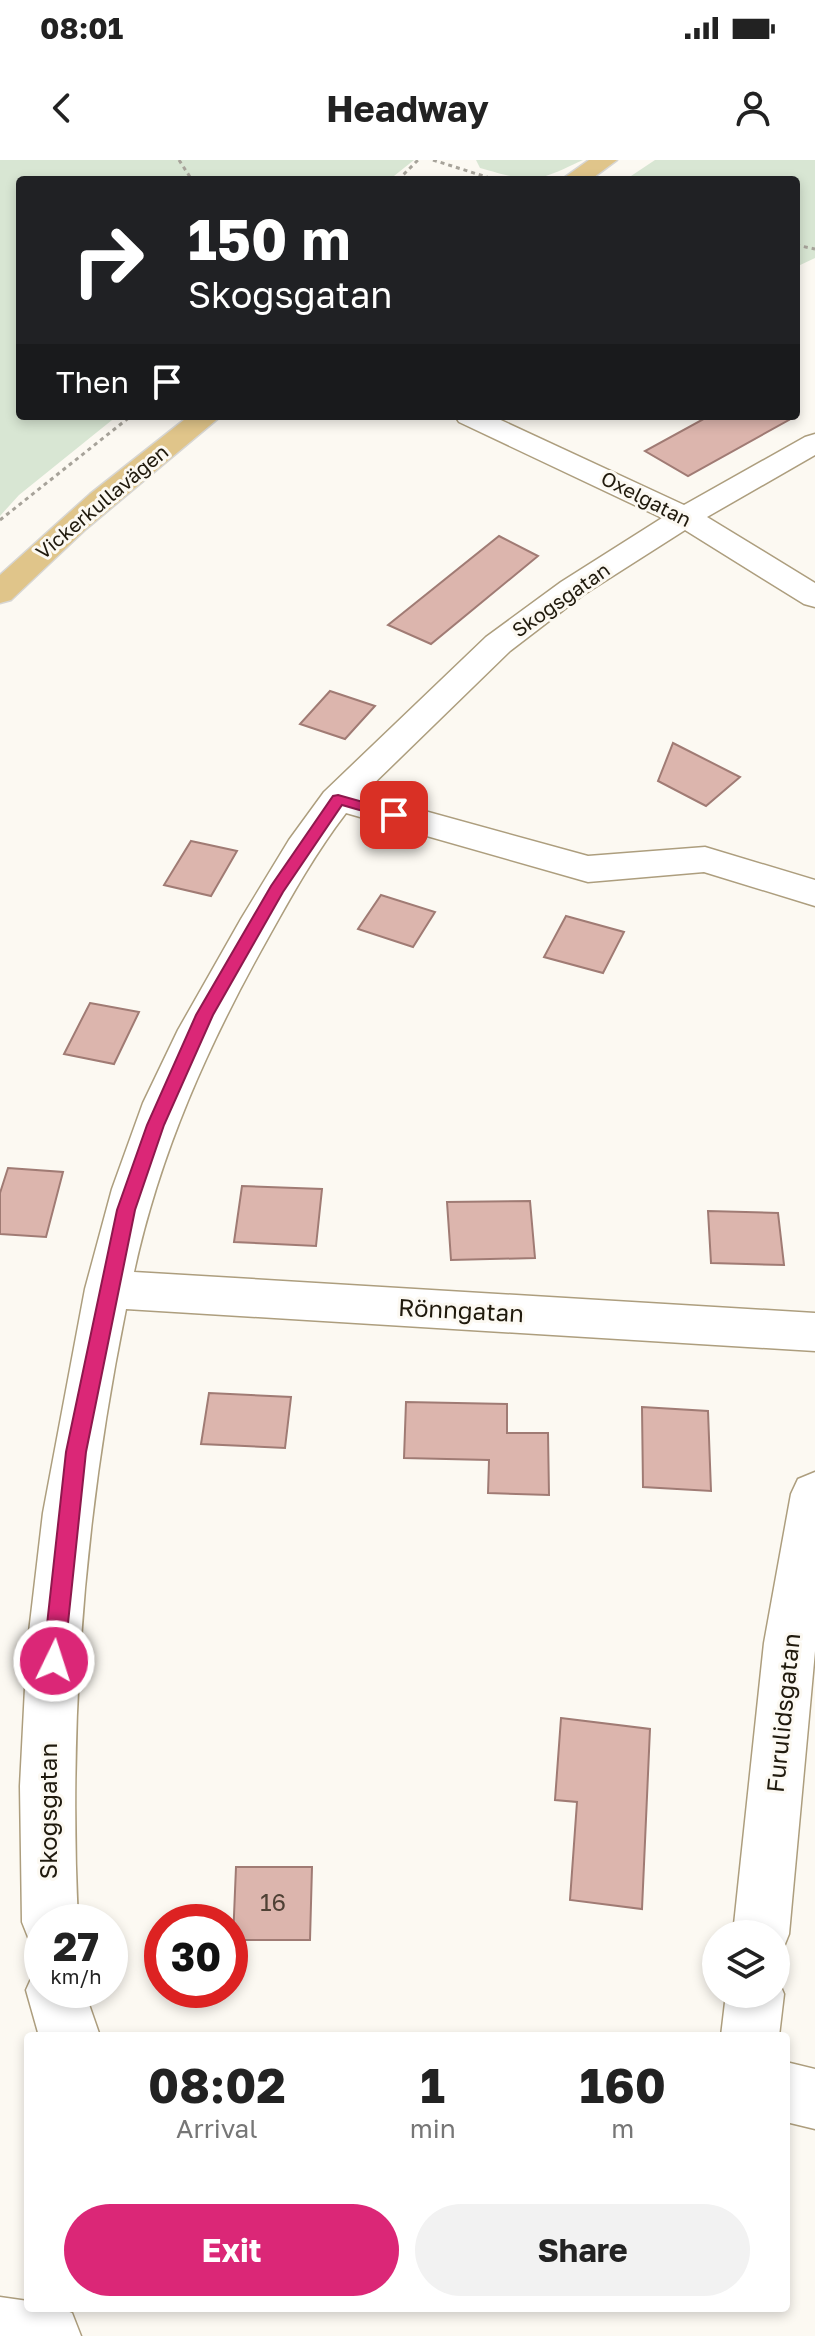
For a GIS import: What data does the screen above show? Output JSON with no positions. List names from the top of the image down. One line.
{"streets":{"main road":["Vickerkullavägen"],"street":["Oxelgatan","Skogsgatan","Rönngatan","Furulidsgatan"]},"crossings":[["Oxelgatan","Skogsgatan"],["Skogsgatan","Rönngatan"]],"house_numbers":["16"],"page":{"status":"08:01","header":"Headway","turn":["150 m","Skogsgatan"],"then":"Then","speed":"27 km/h","limit":"30","eta":["08:02","Arrival","1","min","160","m"],"buttons":["Exit","Share"]}}
